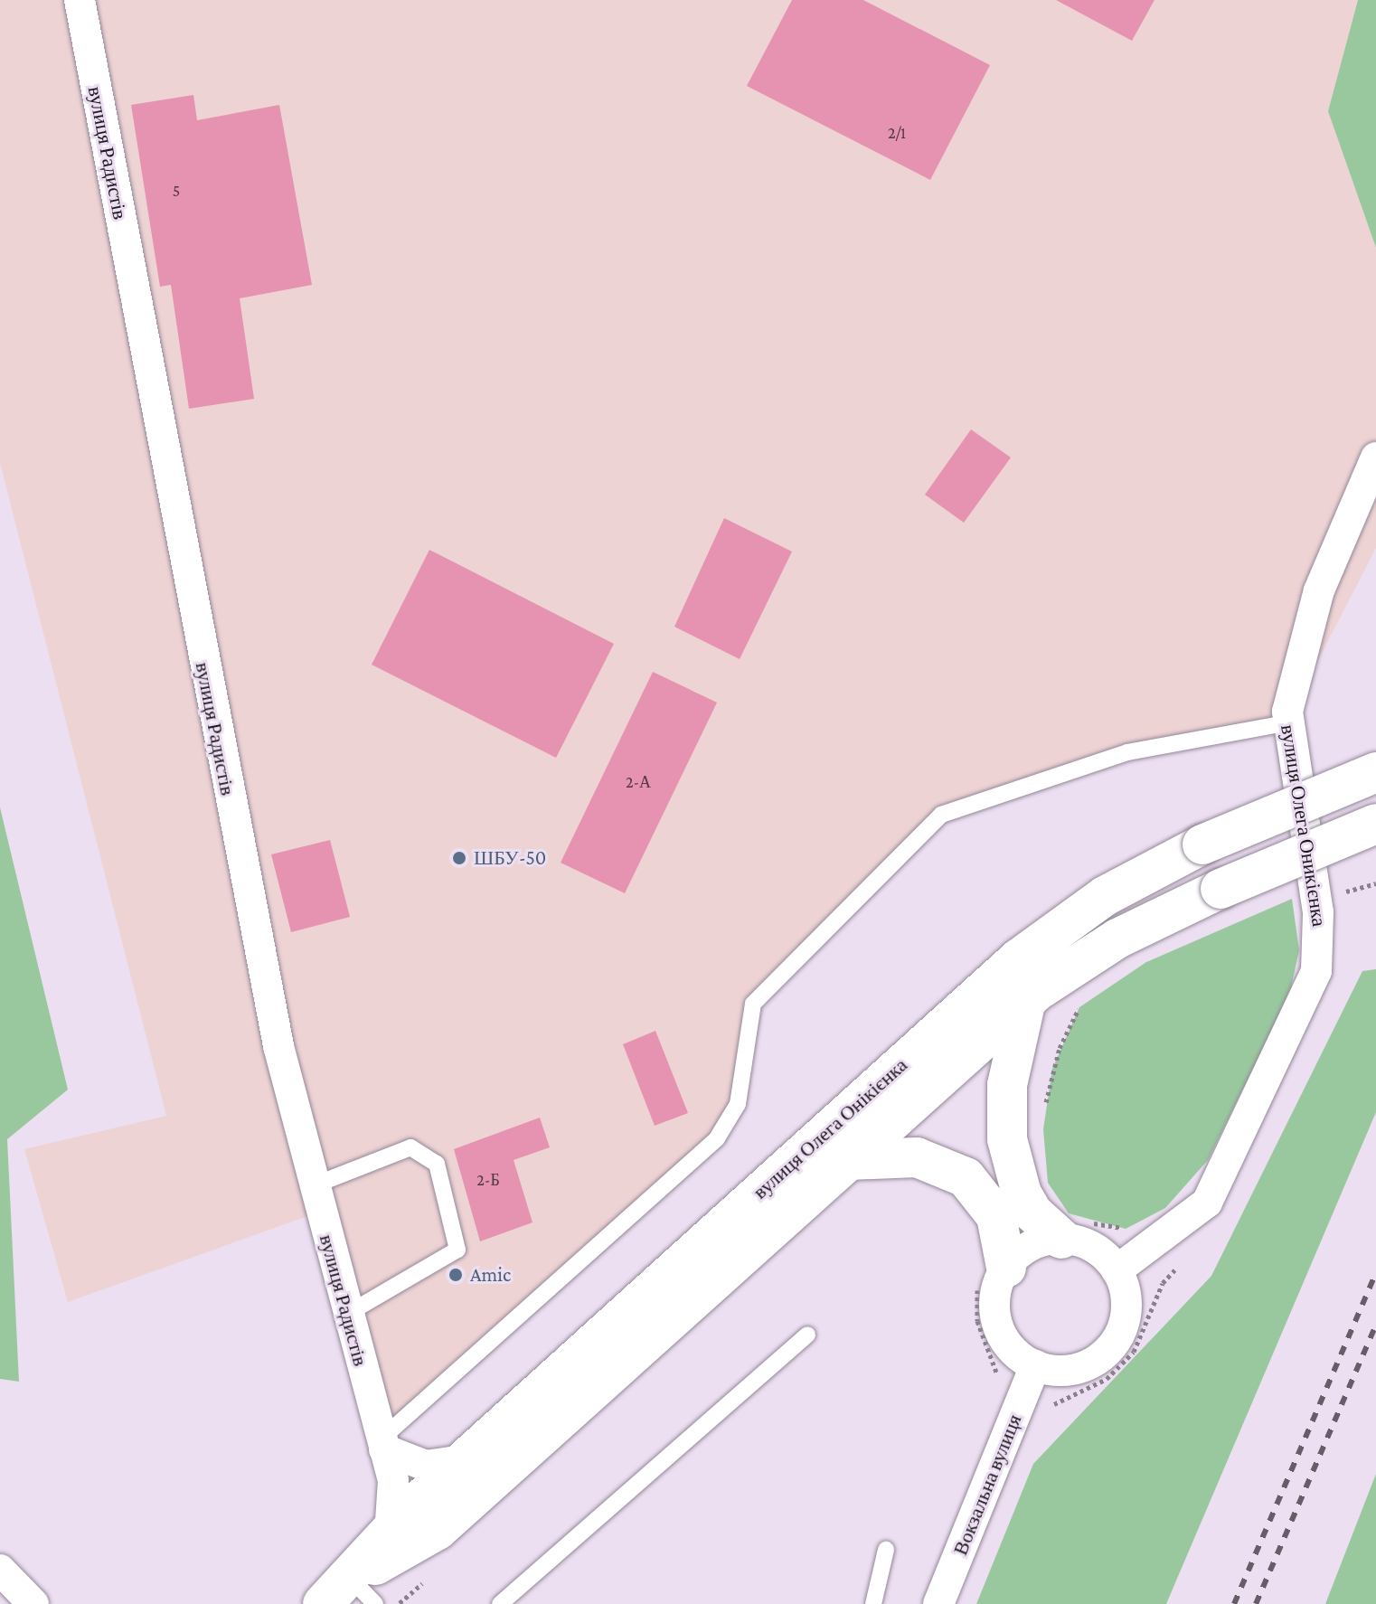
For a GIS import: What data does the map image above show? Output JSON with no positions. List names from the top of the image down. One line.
{"streets":{"main road":["вулиця Олега Онікієнка"],"street":["вулиця Радистів","вулиця Олега Оникієнка","Вокзальна вулиця"]},"crossings":[["вулиця Радистів","вулиця Олега Онікієнка"],["вулиця Олега Оникієнка","Вокзальна вулиця"]],"places":["ШБУ-50","Amic"],"house_numbers":["2/1","5","2-А","2-Б"]}
